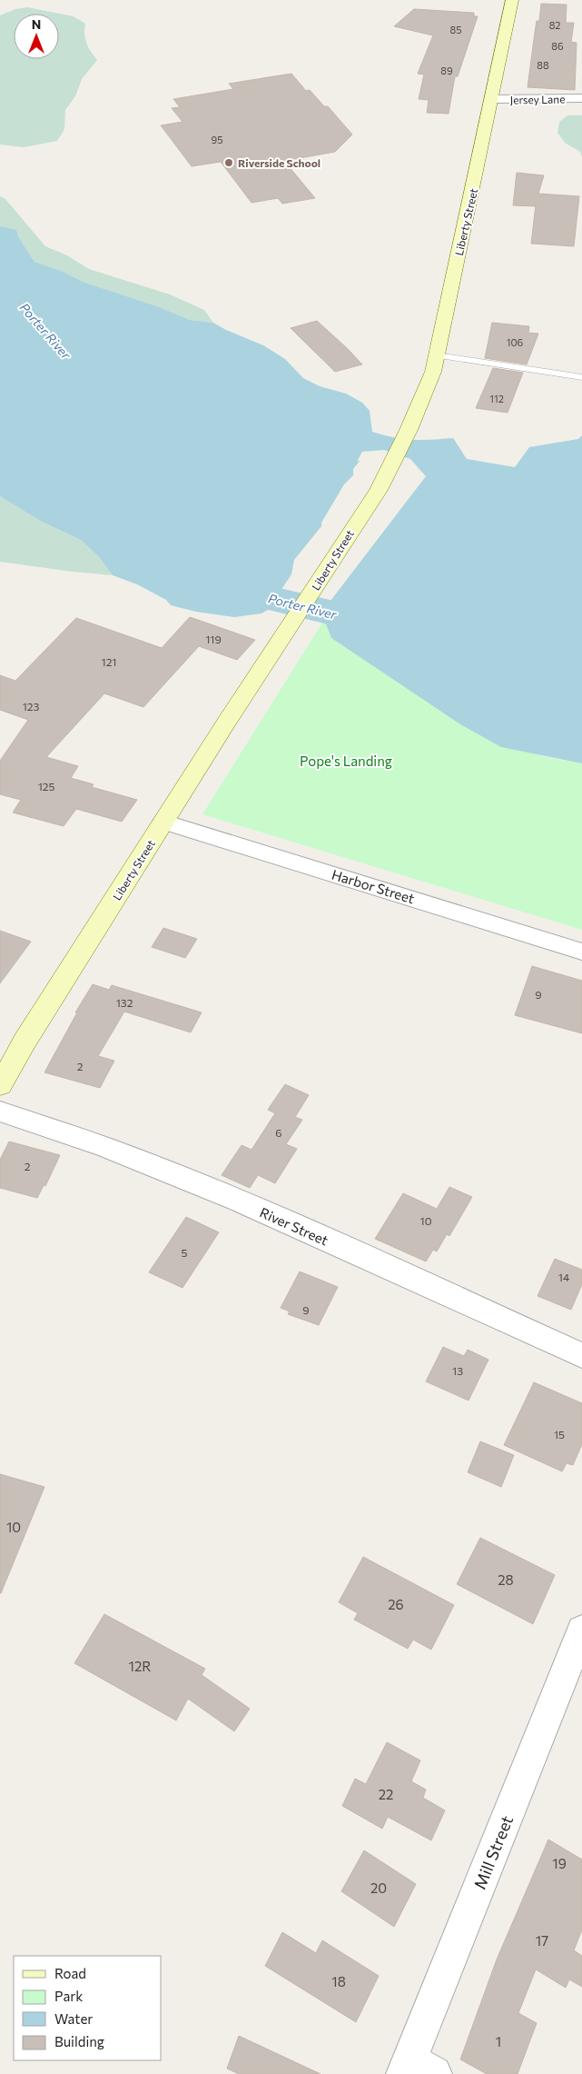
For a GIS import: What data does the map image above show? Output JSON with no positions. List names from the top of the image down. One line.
{"streets":{"street":["Jersey Lane","Liberty Street","Harbor Street","River Street","Mill Street"]},"crossings":[["Jersey Lane","Liberty Street"],["Liberty Street","Harbor Street"]],"water":["Porter River"],"parks":["Pope's Landing"],"places":["Riverside School"],"house_numbers":["82","85","86","88","89","95","106","112","119","121","123","125","9","132","2","6","2","10","5","14","9","13","15","10","28","26","12R","22","19","20","17","18","1"],"legend":["Road","Park","Water","Building"],"north":"top"}
